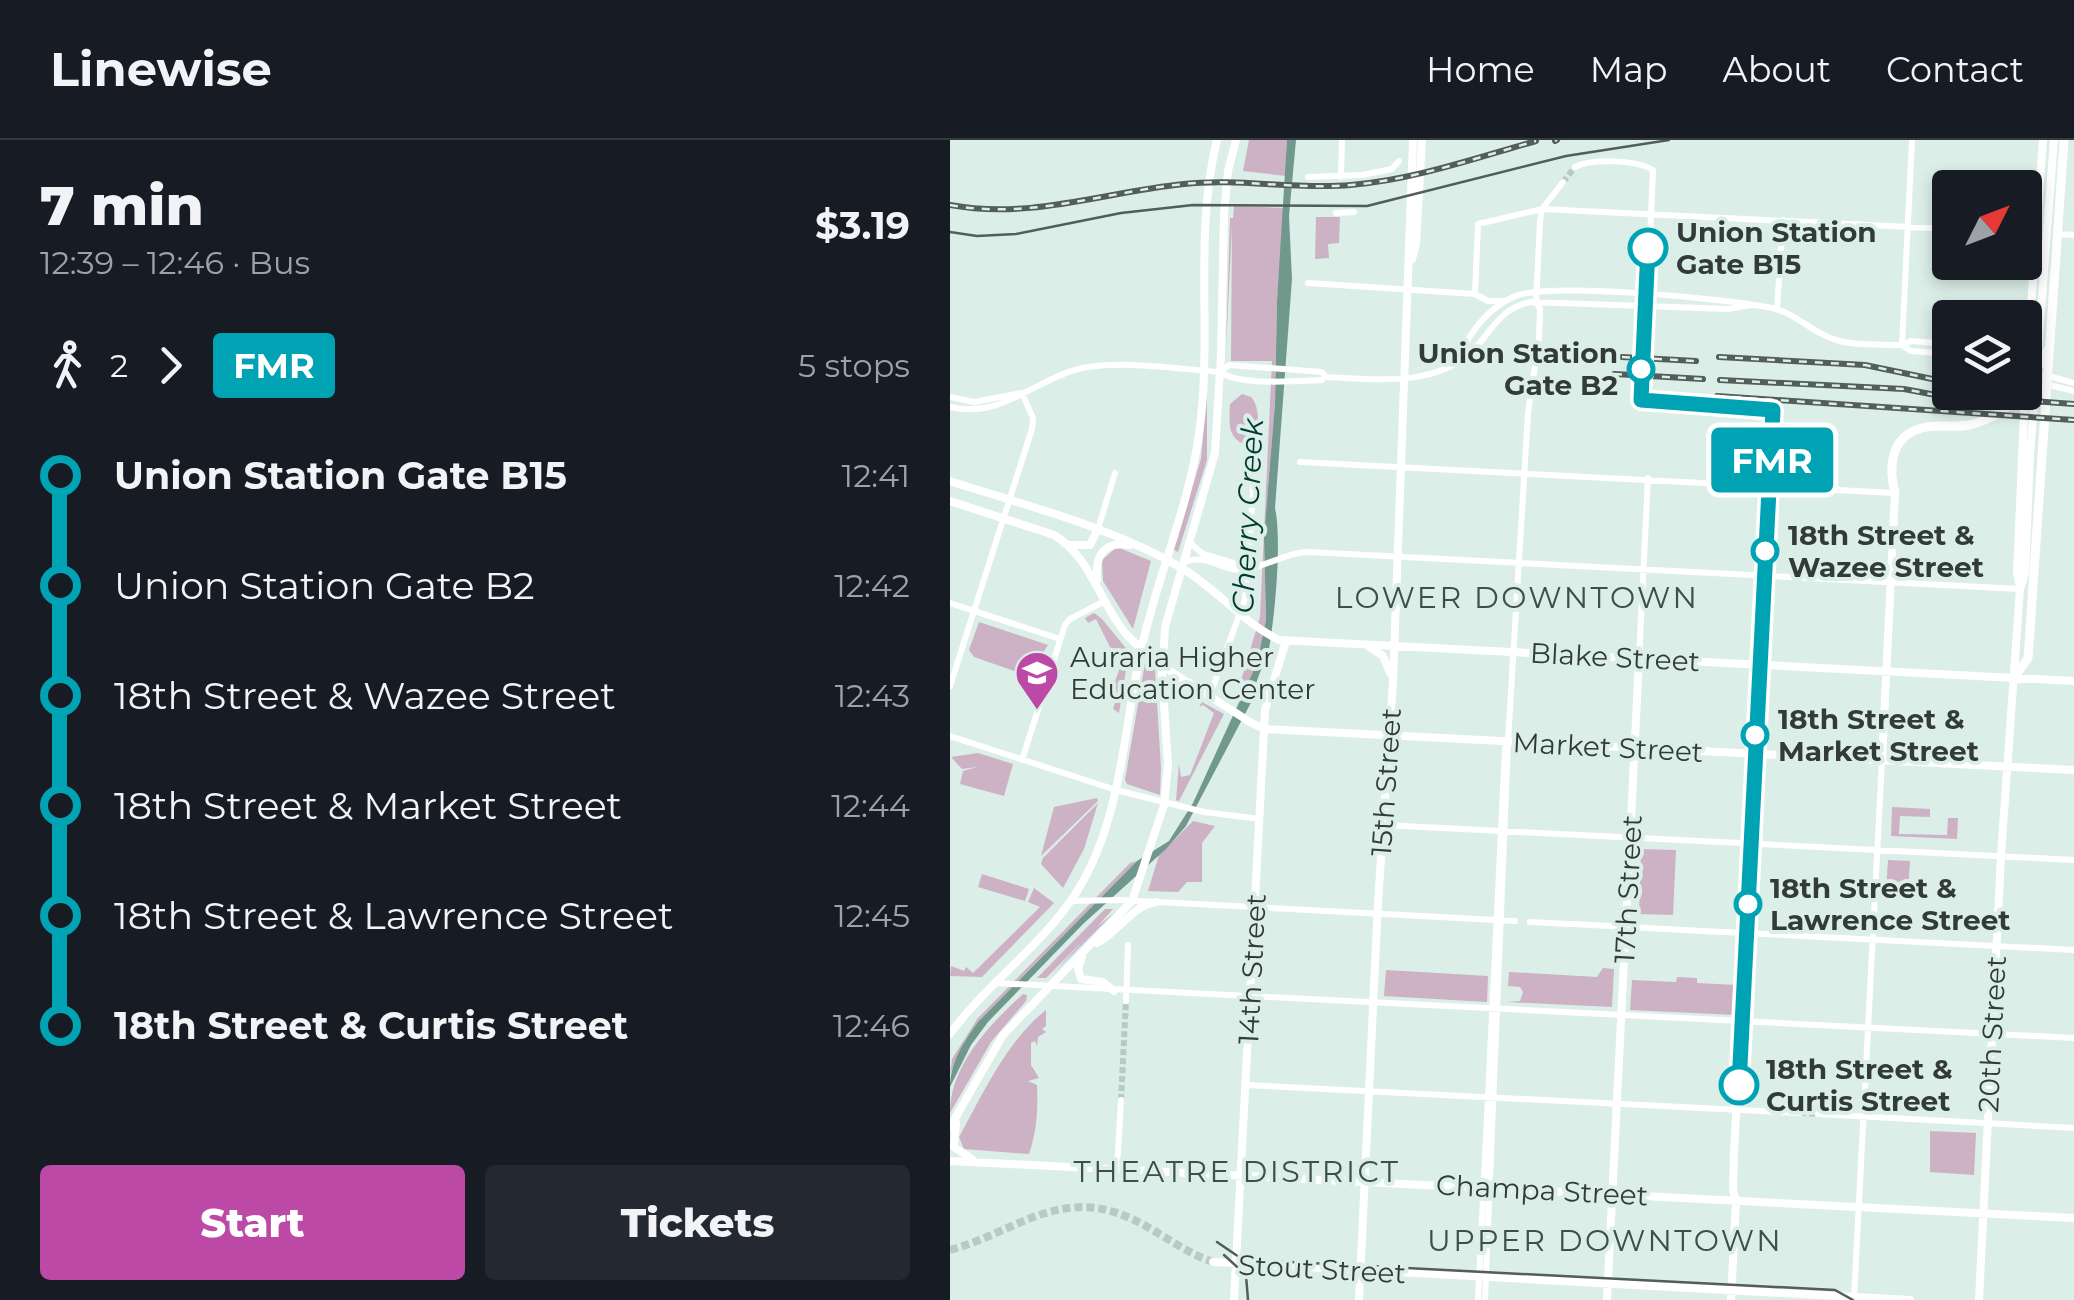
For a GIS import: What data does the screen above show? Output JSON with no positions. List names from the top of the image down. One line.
{"streets":{"main road":["Blake Street","Market Street","15th Street","17th Street","14th Street","20th Street","Champa Street","Stout Street"]},"crossings":[["Blake Street","15th Street"],["Blake Street","17th Street"],["Blake Street","14th Street"],["Blake Street","20th Street"],["Market Street","15th Street"],["Market Street","17th Street"],["Market Street","14th Street"],["Market Street","20th Street"],["15th Street","Champa Street"],["15th Street","Stout Street"],["17th Street","Champa Street"],["17th Street","Stout Street"],["14th Street","Champa Street"],["14th Street","Stout Street"],["20th Street","Champa Street"]],"districts":["LOWER DOWNTOWN","THEATRE DISTRICT","UPPER DOWNTOWN"],"water":["Cherry Creek"],"places":{"other":["Union Station Gate B15","Union Station Gate B2","18th Street & Wazee Street","18th Street & Market Street","18th Street & Lawrence Street","18th Street & Curtis Street"],"school or university":["Auraria Higher Education Center"]},"lines":["bus line FMR"],"north":"top right","page":{"header":"Linewise","nav":["Home","Map","About","Contact"],"heading":["7 min","12:39 – 12:46 · Bus","$3.19"],"on_map":"FMR","legs":["2","FMR","5 stops"],"list":[{"name":"Union Station Gate B15","value":"12:41"},{"name":"Union Station Gate B2","value":"12:42"},{"name":"18th Street & Wazee Street","value":"12:43"},{"name":"18th Street & Market Street","value":"12:44"},{"name":"18th Street & Lawrence Street","value":"12:45"},{"name":"18th Street & Curtis Street","value":"12:46"}],"buttons":["Start","Tickets"]}}
